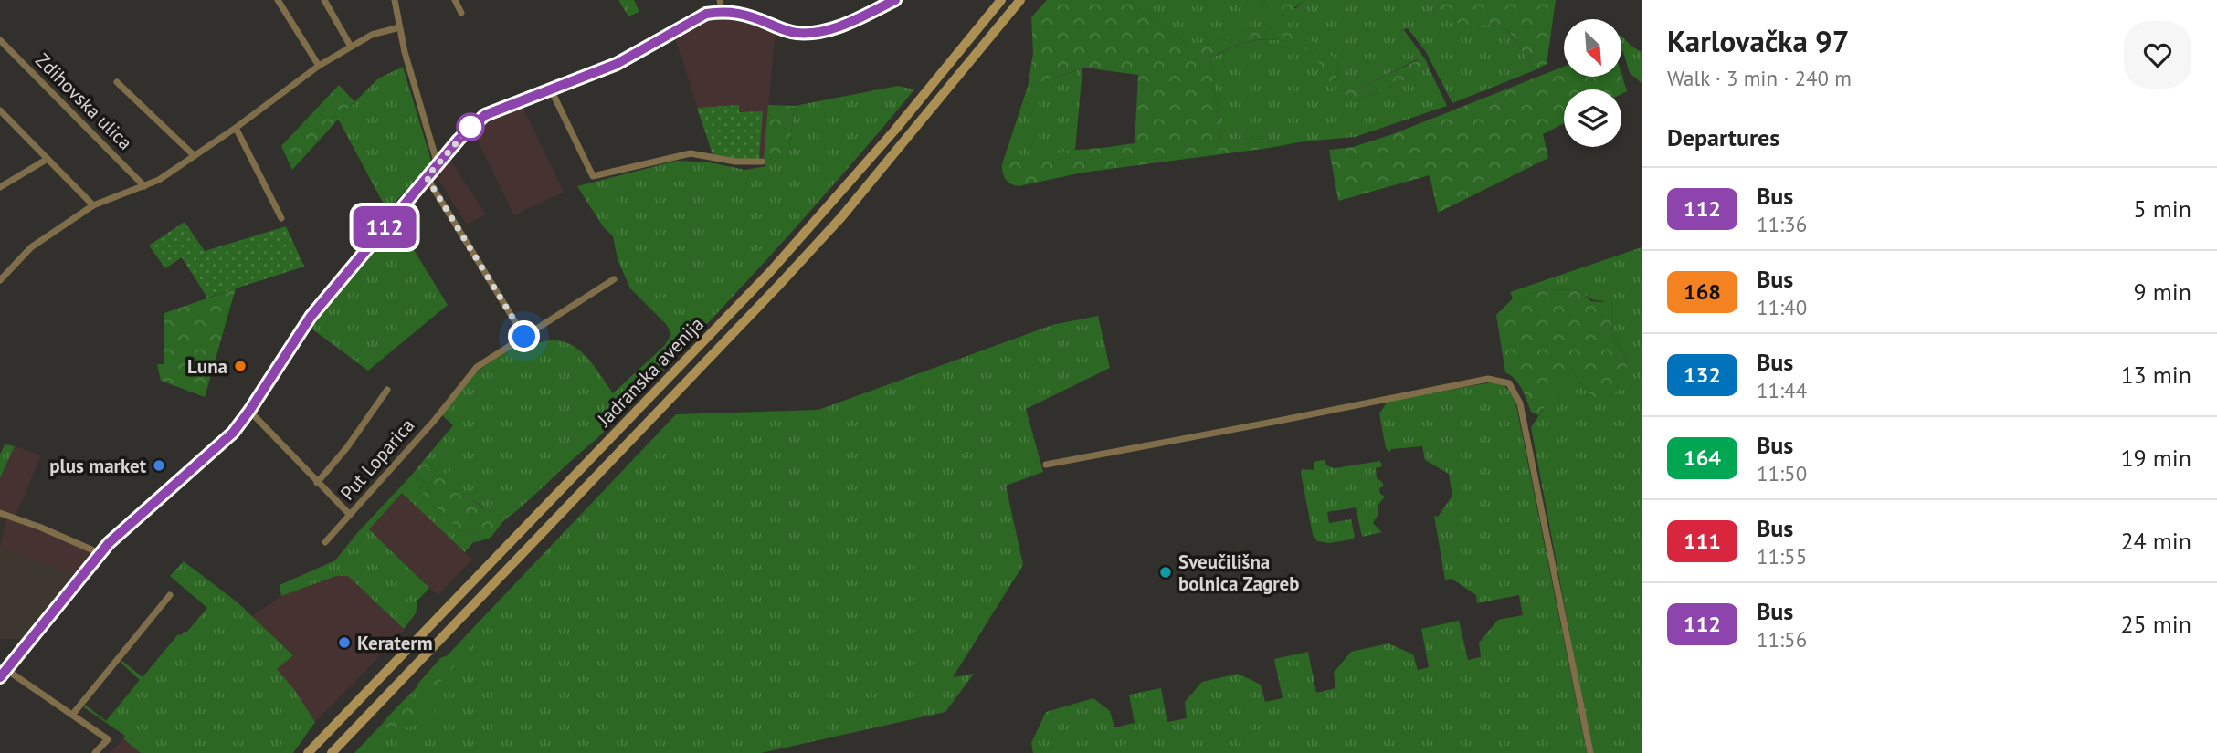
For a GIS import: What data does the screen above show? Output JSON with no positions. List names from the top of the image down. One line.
{"streets":{"main road":["Jadranska avenija"],"street":["Zdihovska ulica","Put Loparica"]},"places":["Luna","plus market","Sveučilišna bolnica Zagreb","Keraterm"],"lines":["bus line 112"],"north":"bottom right","page":{"on_map":"112","heading":[["Karlovačka 97","Walk · 3 min · 240 m"],"Departures"],"list":[{"mark":"112","name":"Bus","note":"11:36","value":"5 min"},{"mark":"168","name":"Bus","note":"11:40","value":"9 min"},{"mark":"132","name":"Bus","note":"11:44","value":"13 min"},{"mark":"164","name":"Bus","note":"11:50","value":"19 min"},{"mark":"111","name":"Bus","note":"11:55","value":"24 min"},{"mark":"112","name":"Bus","note":"11:56","value":"25 min"}]}}
